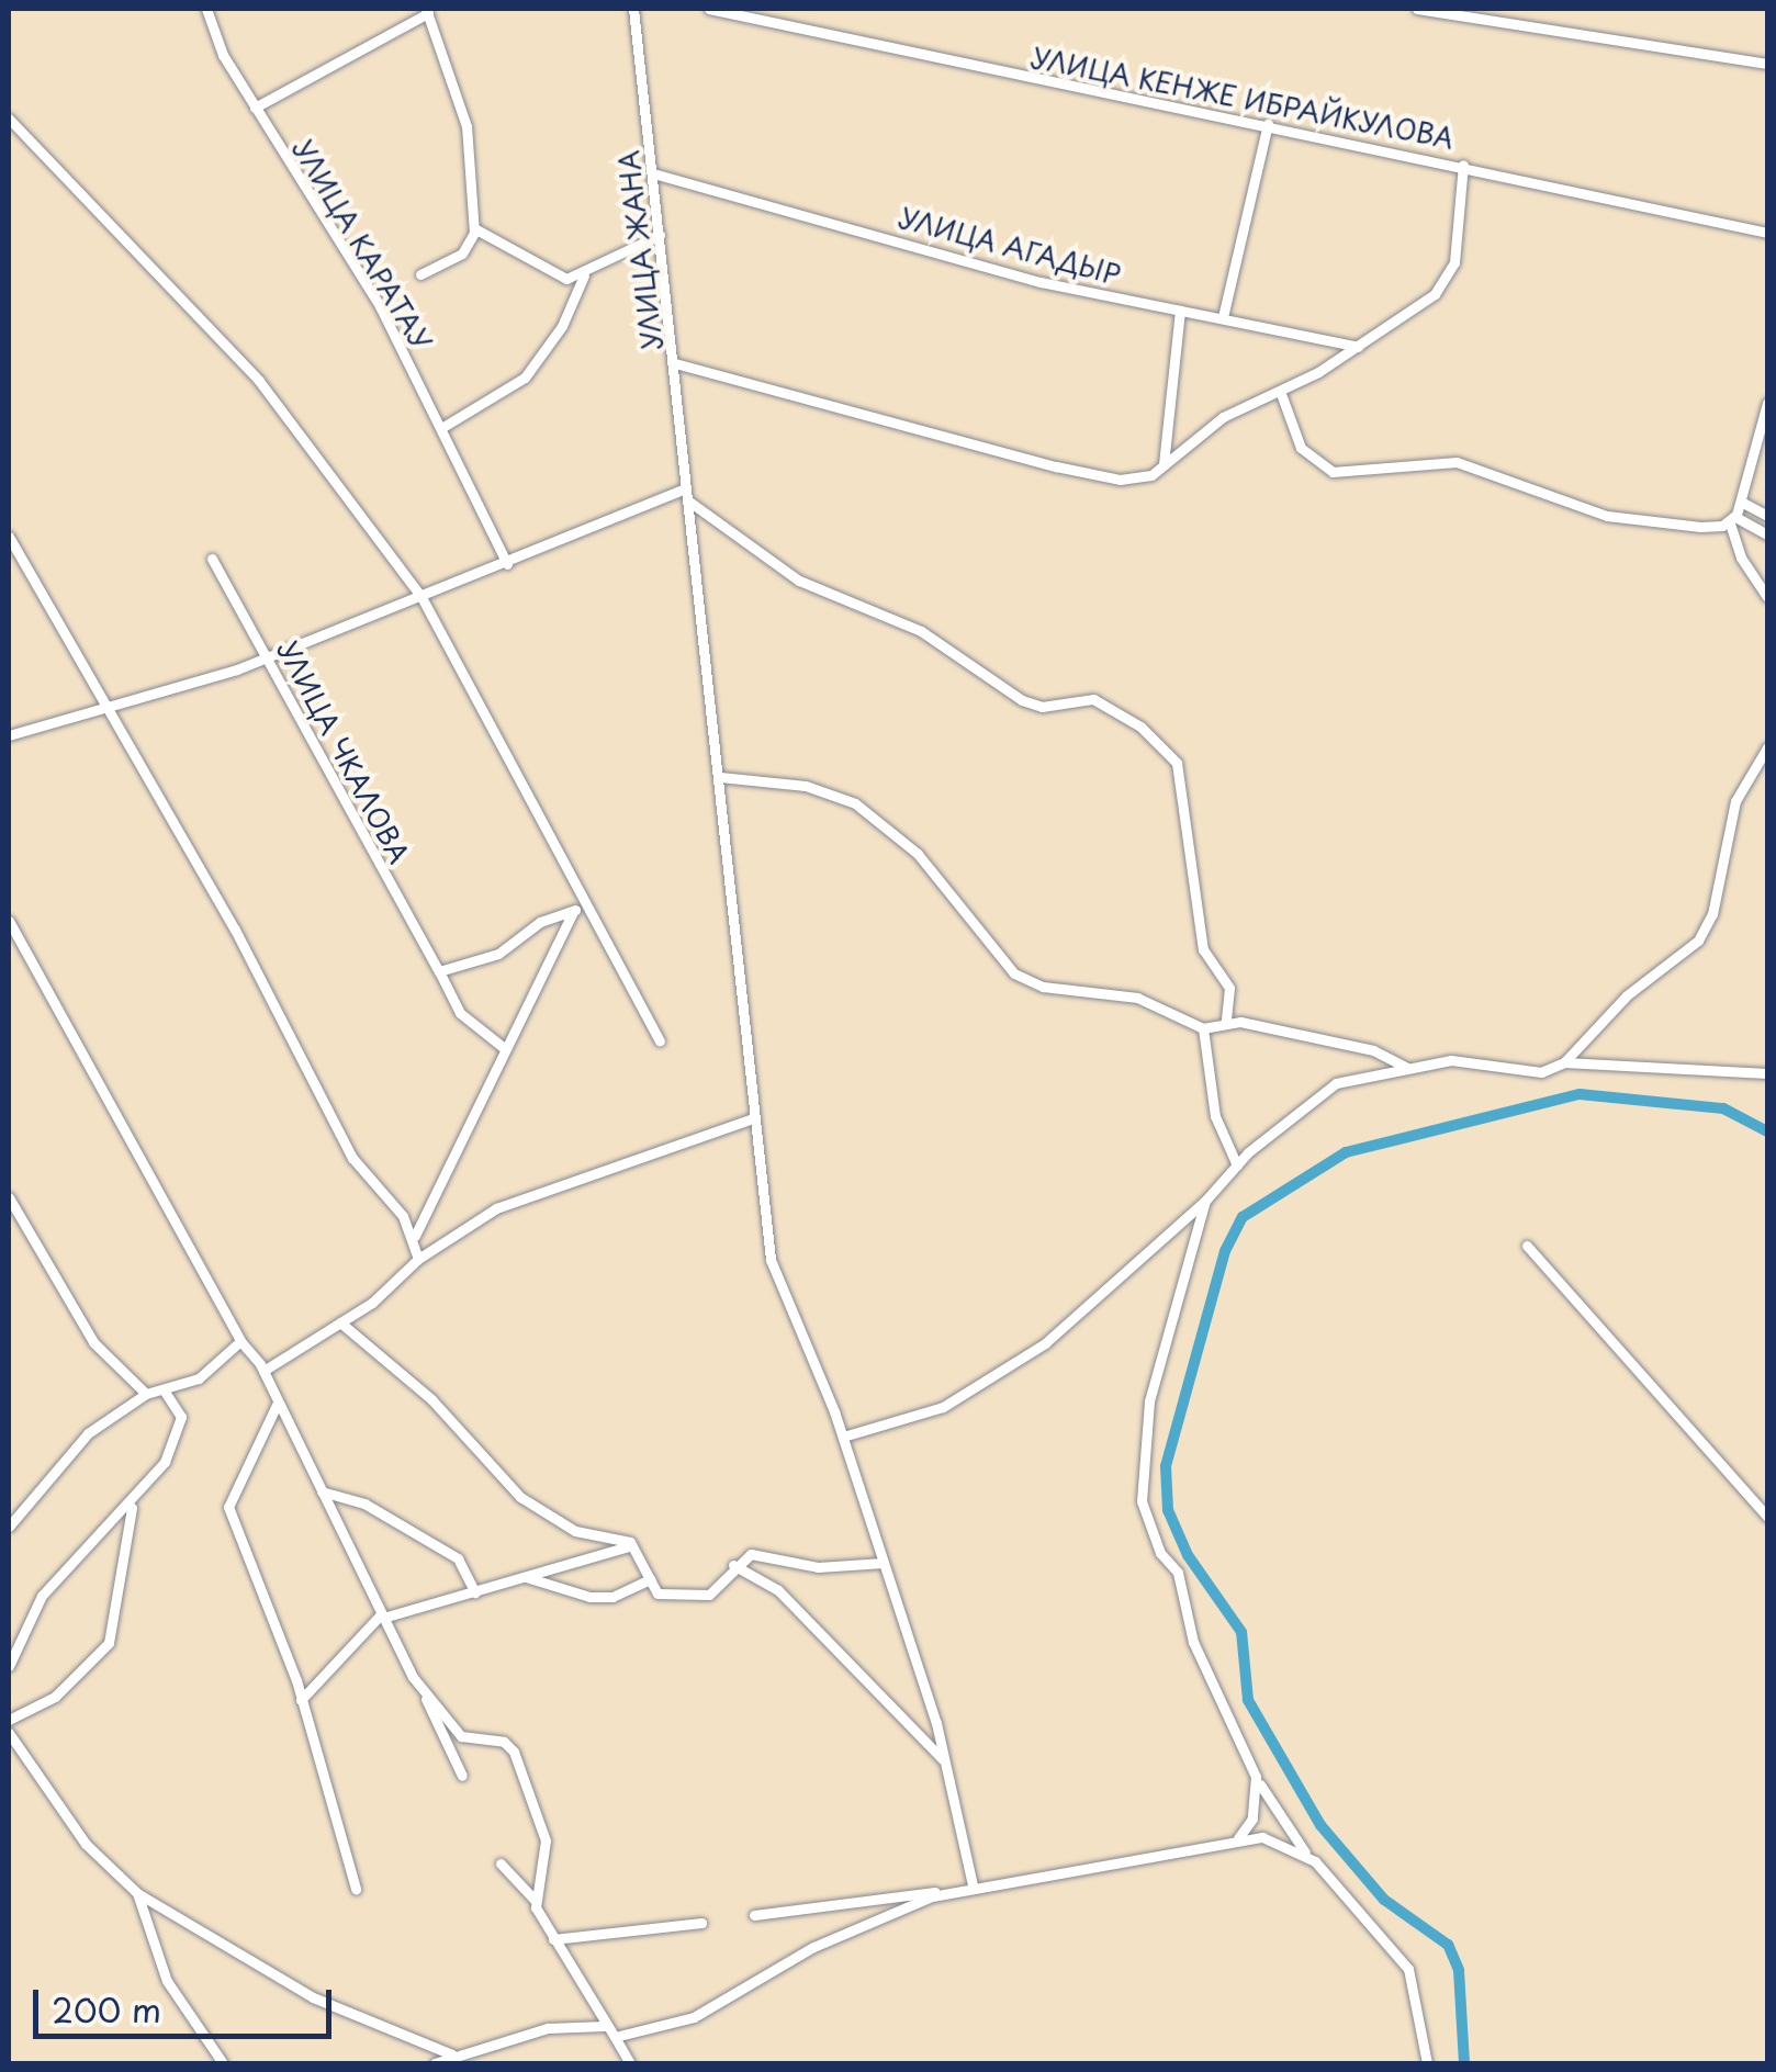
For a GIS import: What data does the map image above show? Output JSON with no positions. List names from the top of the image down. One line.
{"streets":{"street":["УЛИЦА КЕНЖЕ ИБРАЙКУЛОВА","УЛИЦА КАРАТАУ","УЛИЦА АГАДЫР","УЛИЦА ЖАНА","УЛИЦА ЧКАЛОВА"]},"crossings":[["УЛИЦА АГАДЫР","УЛИЦА ЖАНА"]],"scale_bar":"200 m"}
